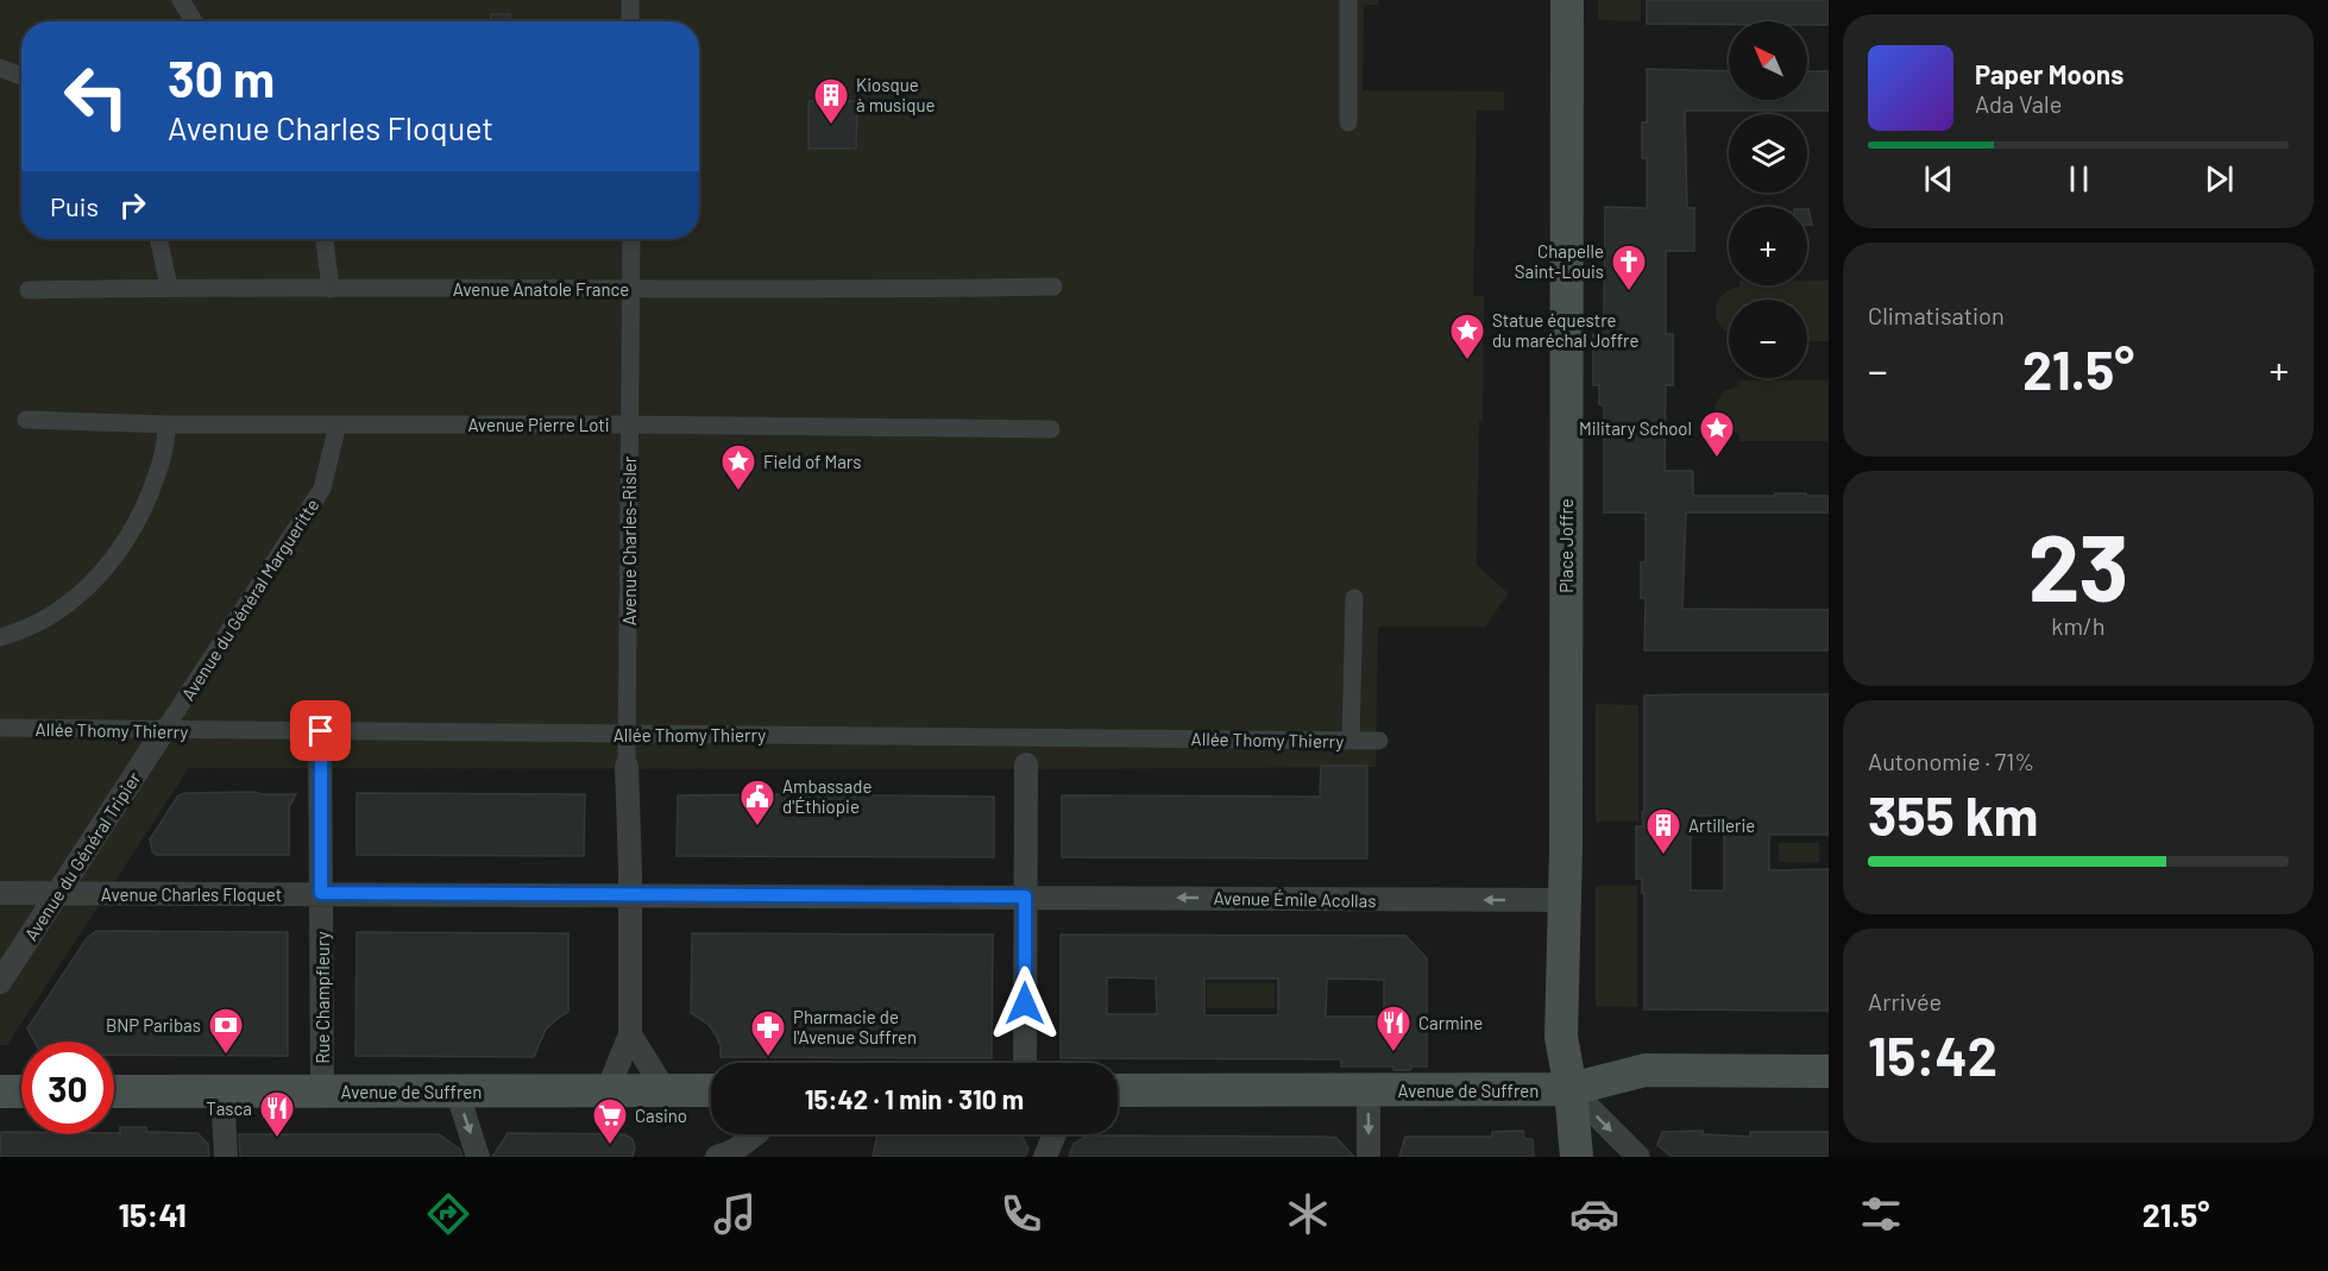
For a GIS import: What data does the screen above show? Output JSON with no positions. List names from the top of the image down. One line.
{"streets":{"main road":["Place Joffre","Avenue de Suffren"],"street":["Avenue Anatole France","Avenue Pierre Loti","Avenue Charles-Risler","Avenue du Général Margueritte","Allée Thomy Thierry","Avenue du Général Tripier","Avenue Charles Floquet","Avenue Émile Acollas","Rue Champfleury"]},"crossings":[["Avenue Anatole France","Avenue Charles-Risler"],["Avenue Pierre Loti","Avenue Charles-Risler"],["Avenue Pierre Loti","Avenue du Général Margueritte"],["Avenue Charles-Risler","Allée Thomy Thierry"],["Place Joffre","Avenue Émile Acollas"],["Place Joffre","Avenue de Suffren"],["Avenue du Général Margueritte","Allée Thomy Thierry"],["Avenue du Général Margueritte","Avenue du Général Tripier"],["Allée Thomy Thierry","Avenue du Général Tripier"],["Allée Thomy Thierry","Rue Champfleury"],["Avenue du Général Tripier","Avenue Charles Floquet"],["Avenue Charles Floquet","Avenue Émile Acollas"],["Avenue Charles Floquet","Rue Champfleury"],["Rue Champfleury","Avenue de Suffren"]],"one_way":["Avenue Émile Acollas"],"places":{"building":["Kiosque à musique","Artillerie"],"church":["Chapelle Saint-Louis"],"place":["Statue équestre du maréchal Joffre","Military School","Field of Mars"],"public building":["Ambassade d'Éthiopie"],"restaurant":["Carmine","Tasca"],"bank":["BNP Paribas"],"pharmacy":["Pharmacie de l'Avenue Suffren"],"supermarket":["Casino"]},"north":"top left","page":{"map_buttons":["+","−"],"turn":["30 m","Avenue Charles Floquet"],"song":["Paper Moons","Ada Vale"],"then":"Puis","tile":["Climatisation",["23","km/h"],["Autonomie · 71%","355 km"],["Arrivée","15:42"]],"heat":["−","21.5°","+"],"limit":"30","trip":"15:42 · 1 min · 310 m","tabs":["15:41","21.5°"]}}
